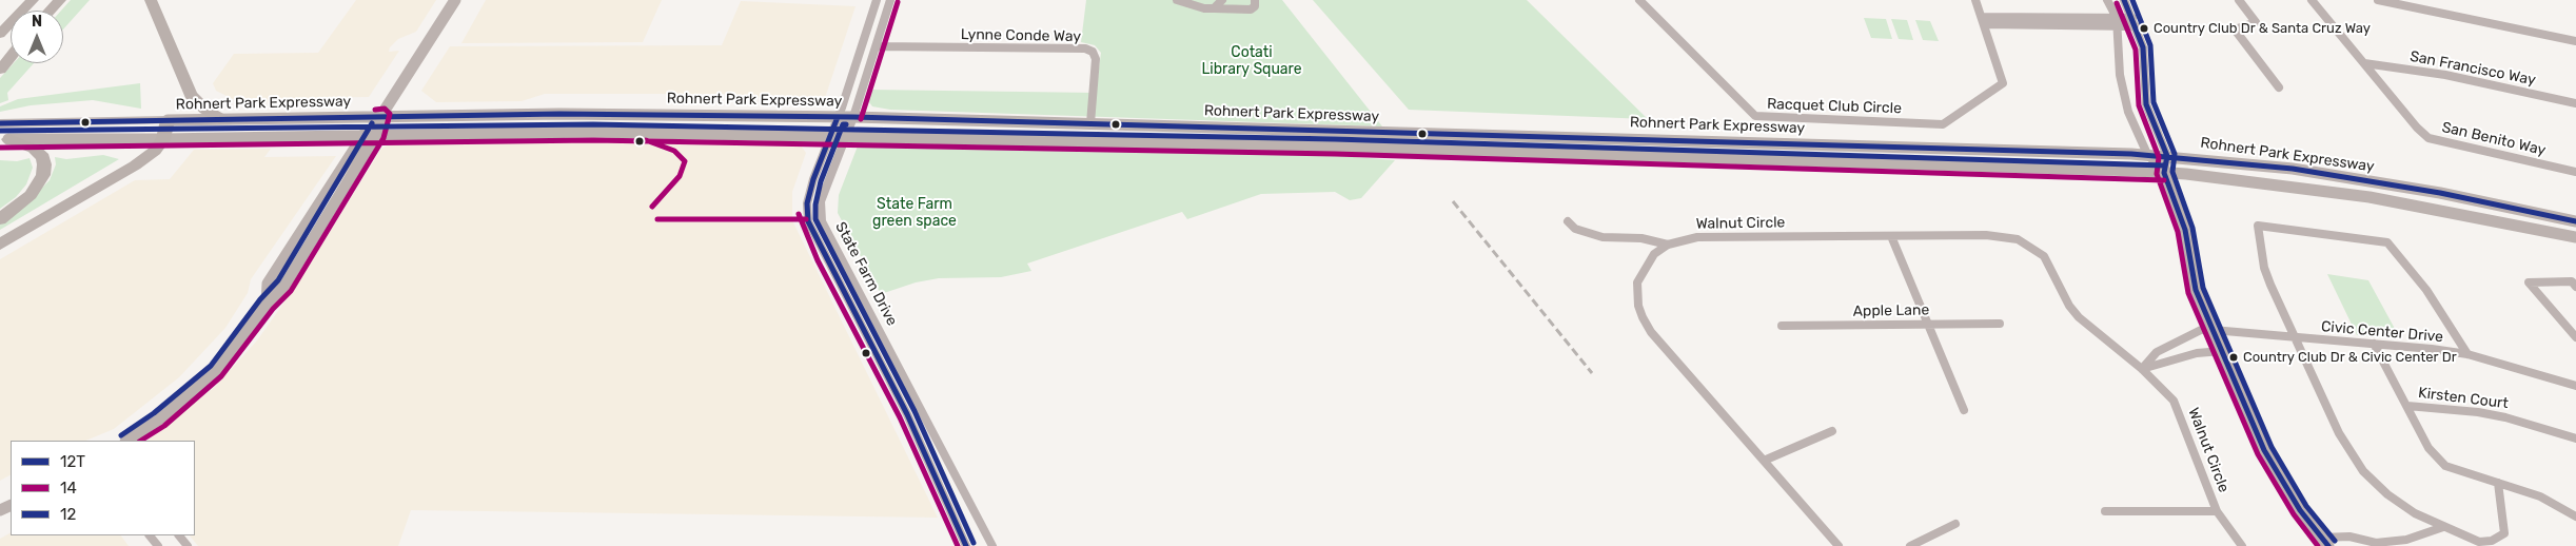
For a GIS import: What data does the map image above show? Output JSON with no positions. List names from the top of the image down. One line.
{"streets":{"main road":["Rohnert Park Expressway"],"street":["Lynne Conde Way","San Francisco Way","Racquet Club Circle","San Benito Way","Walnut Circle","State Farm Drive","Apple Lane","Civic Center Drive","Kirsten Court"]},"crossings":[["Lynne Conde Way","Rohnert Park Expressway"],["Lynne Conde Way","State Farm Drive"],["San Francisco Way","San Benito Way"],["Rohnert Park Expressway","State Farm Drive"],["Civic Center Drive","Kirsten Court"]],"parks":["Cotati Library Square","State Farm green space"],"places":["Country Club Dr & Santa Cruz Way","Country Club Dr & Civic Center Dr"],"lines":["transit line 12T","transit line 12","transit line 14"],"legend":["12T","14","12"],"north":"top"}
